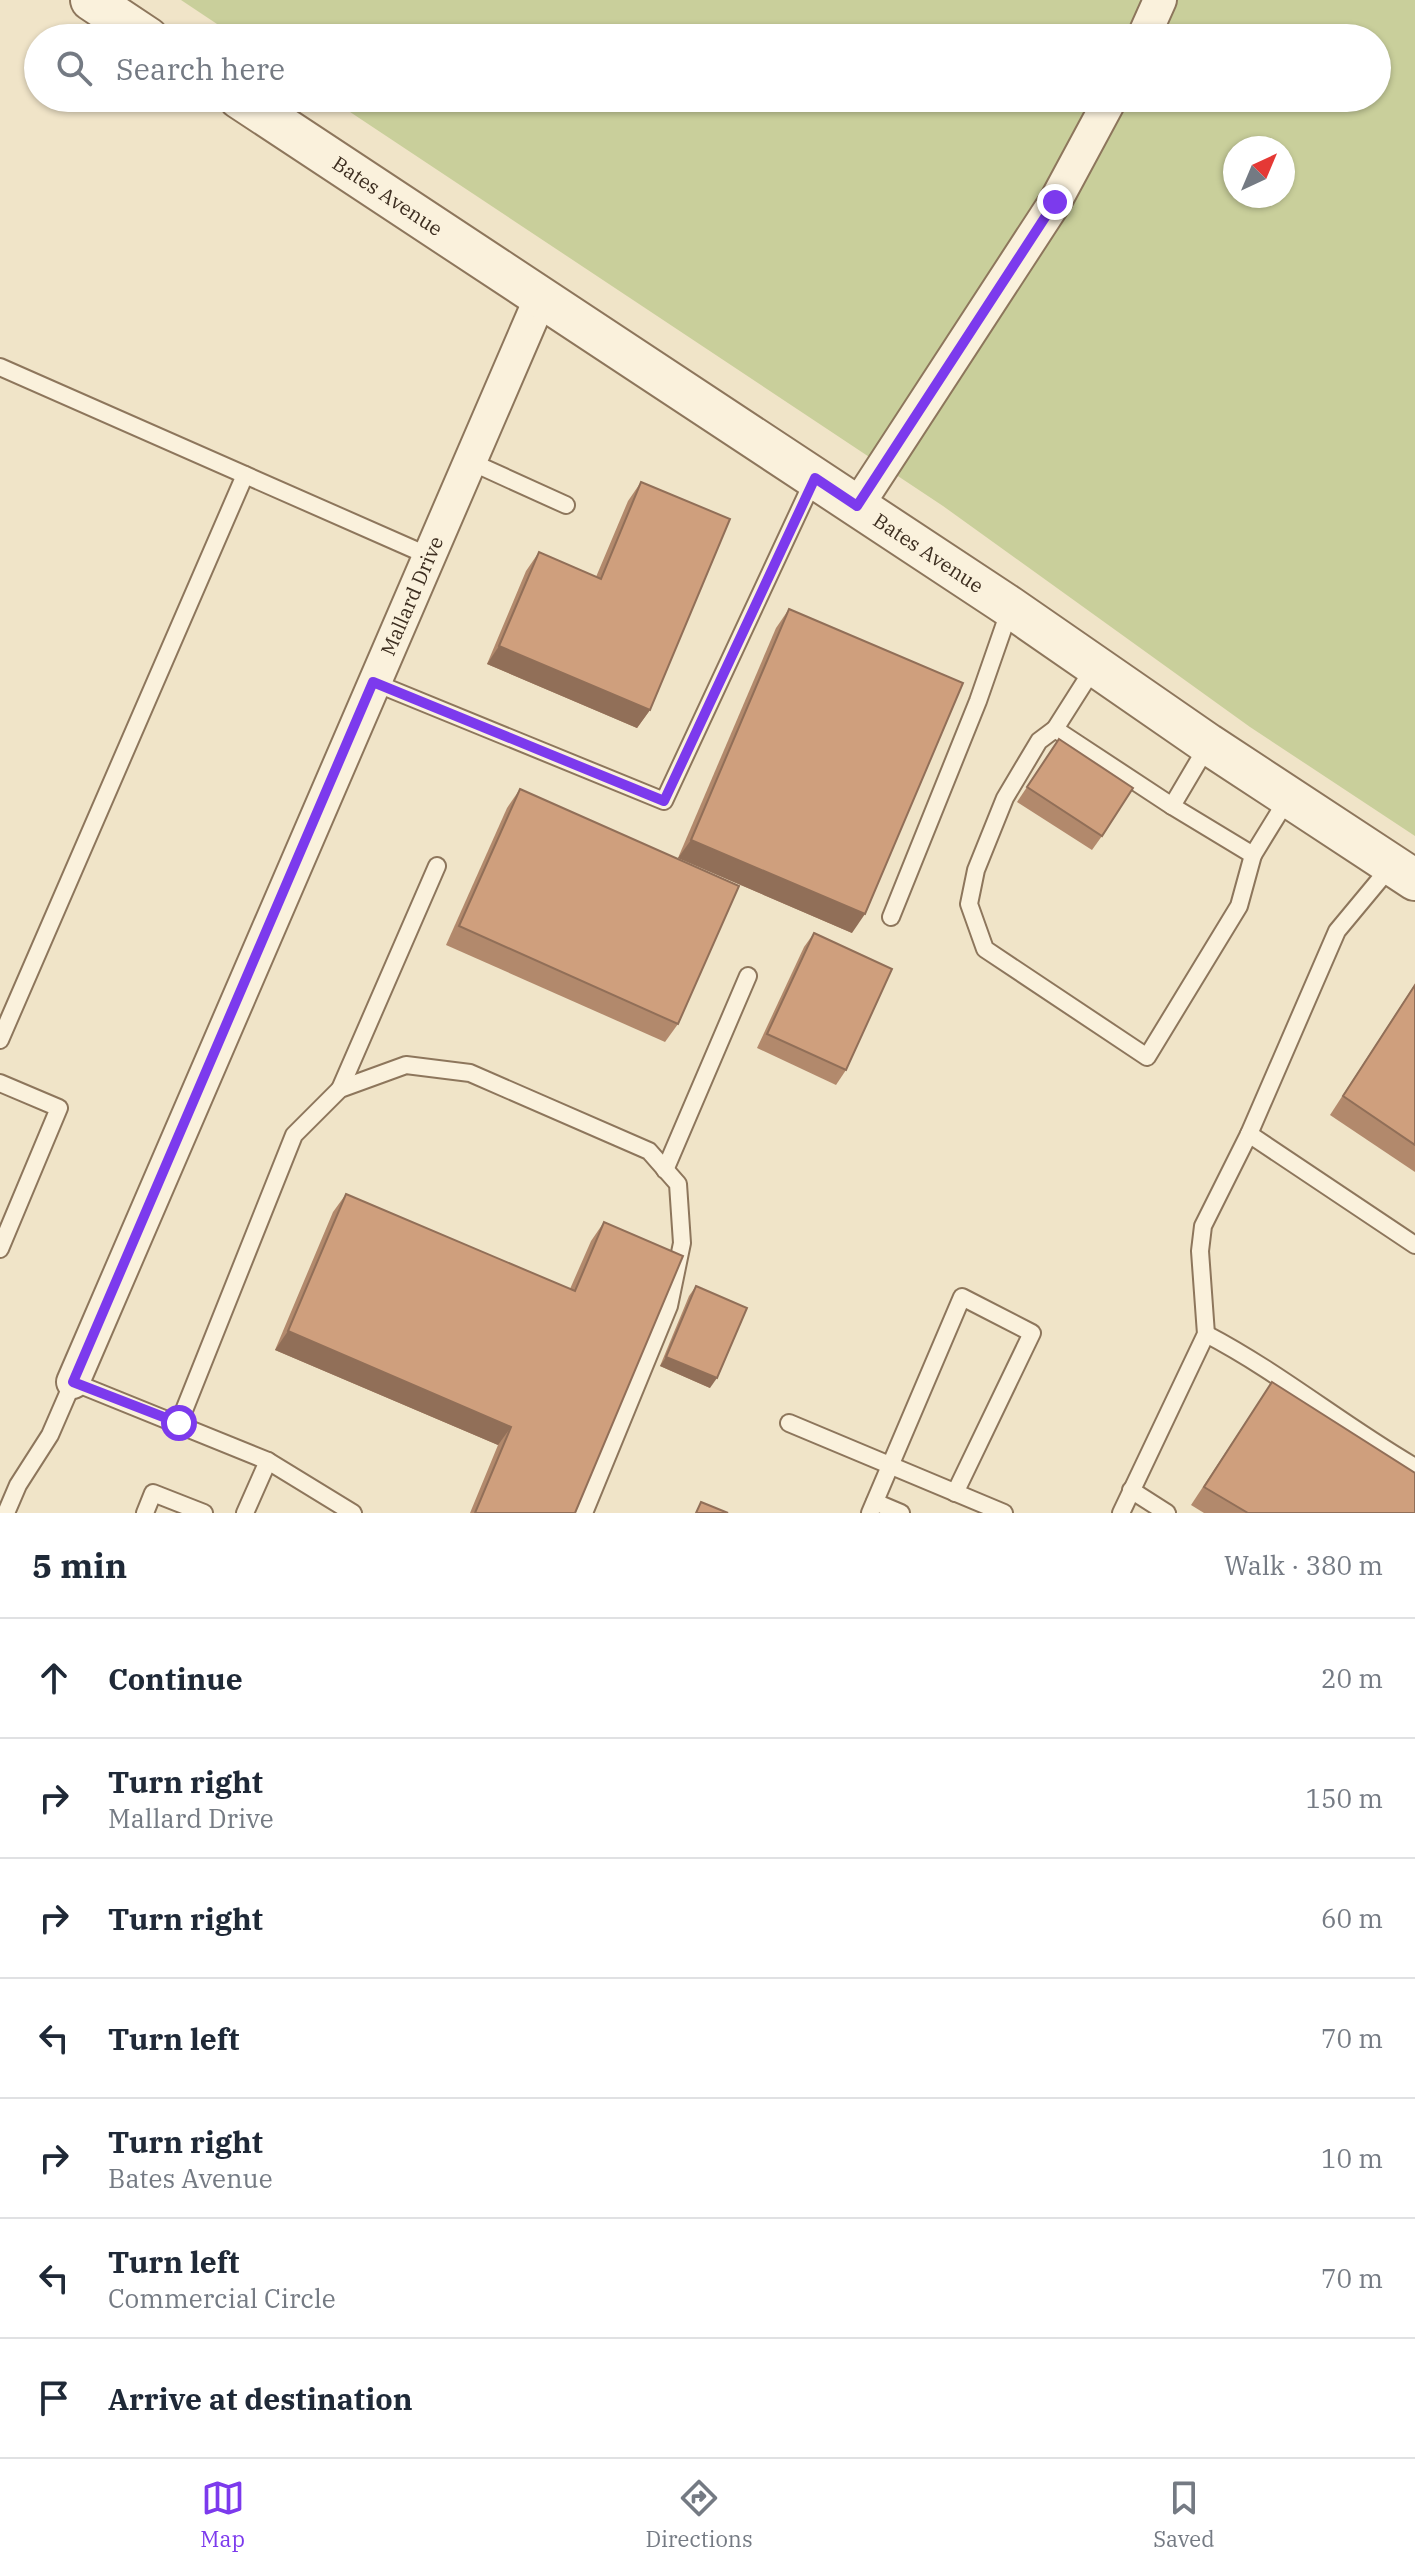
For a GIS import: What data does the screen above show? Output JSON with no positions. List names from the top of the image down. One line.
{"streets":{"street":["Bates Avenue","Mallard Drive"]},"crossings":[["Bates Avenue","Mallard Drive"]],"north":"top right","page":{"search":"Search here","heading":["5 min","Walk · 380 m"],"list":[["Continue","20 m"],["Turn right","Mallard Drive","150 m"],["Turn right","60 m"],["Turn left","70 m"],["Turn right","Bates Avenue","10 m"],["Turn left","Commercial Circle","70 m"],"Arrive at destination"],"nav":["Map","Directions","Saved"]}}
